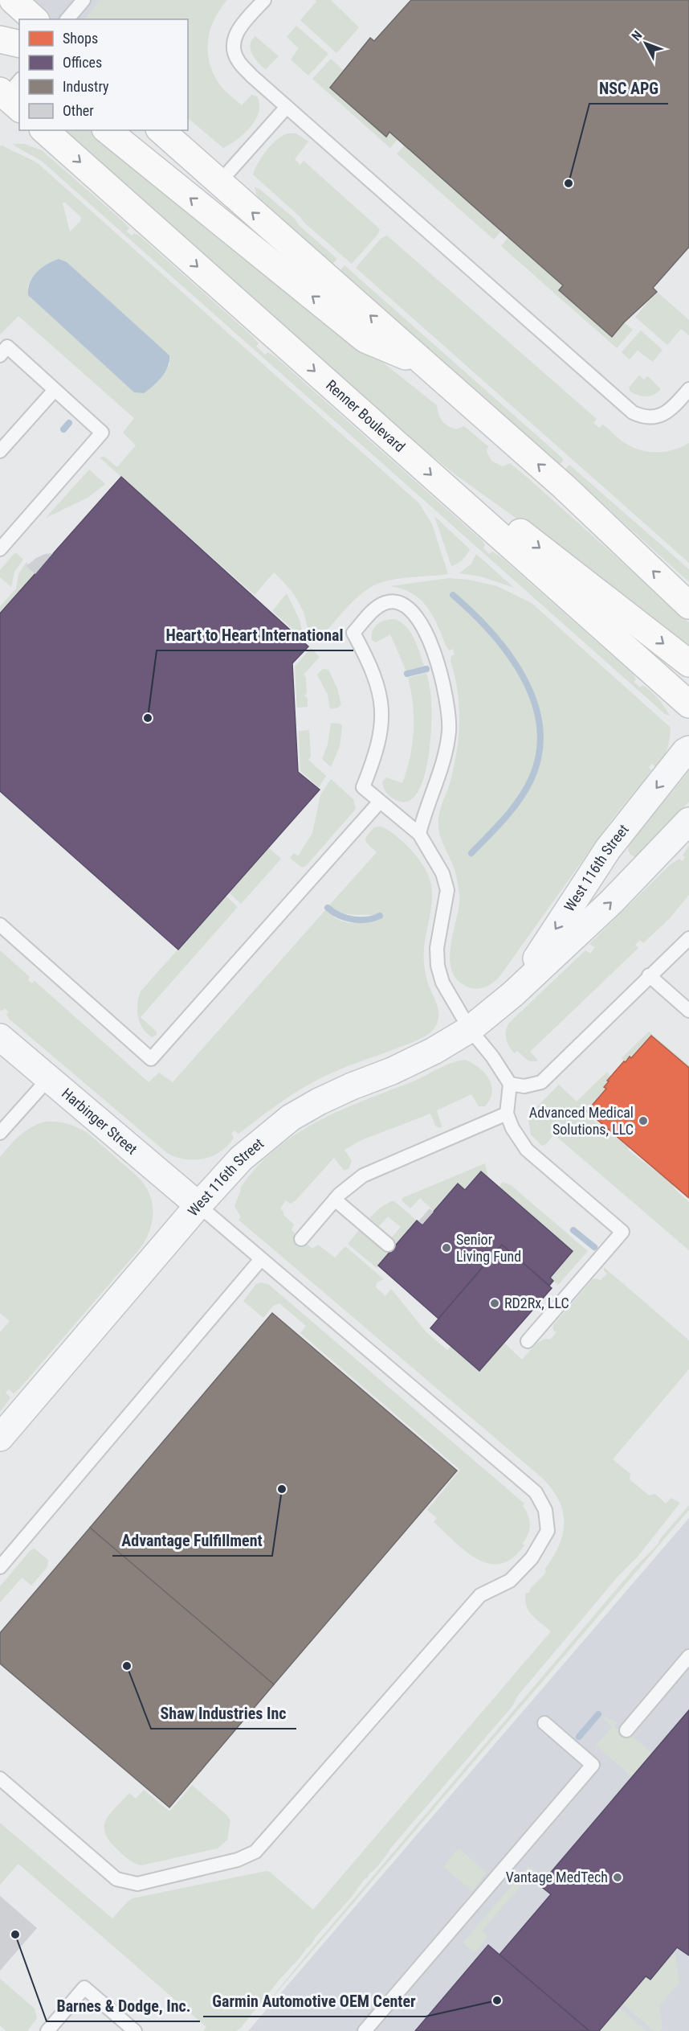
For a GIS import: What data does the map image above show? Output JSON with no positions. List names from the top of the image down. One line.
{"streets":{"main road":["Renner Boulevard"],"street":["West 116th Street","Harbinger Street"]},"crossings":[["West 116th Street","Harbinger Street"]],"places":["NSC APG","Heart to Heart International","Advanced Medical Solutions, LLC","Senior Living Fund","RD2Rx, LLC","Advantage Fulfillment","Shaw Industries Inc","Vantage MedTech","Barnes & Dodge, Inc.","Garmin Automotive OEM Center"],"legend":["Shops","Offices","Industry","Other"],"north":"top left"}
